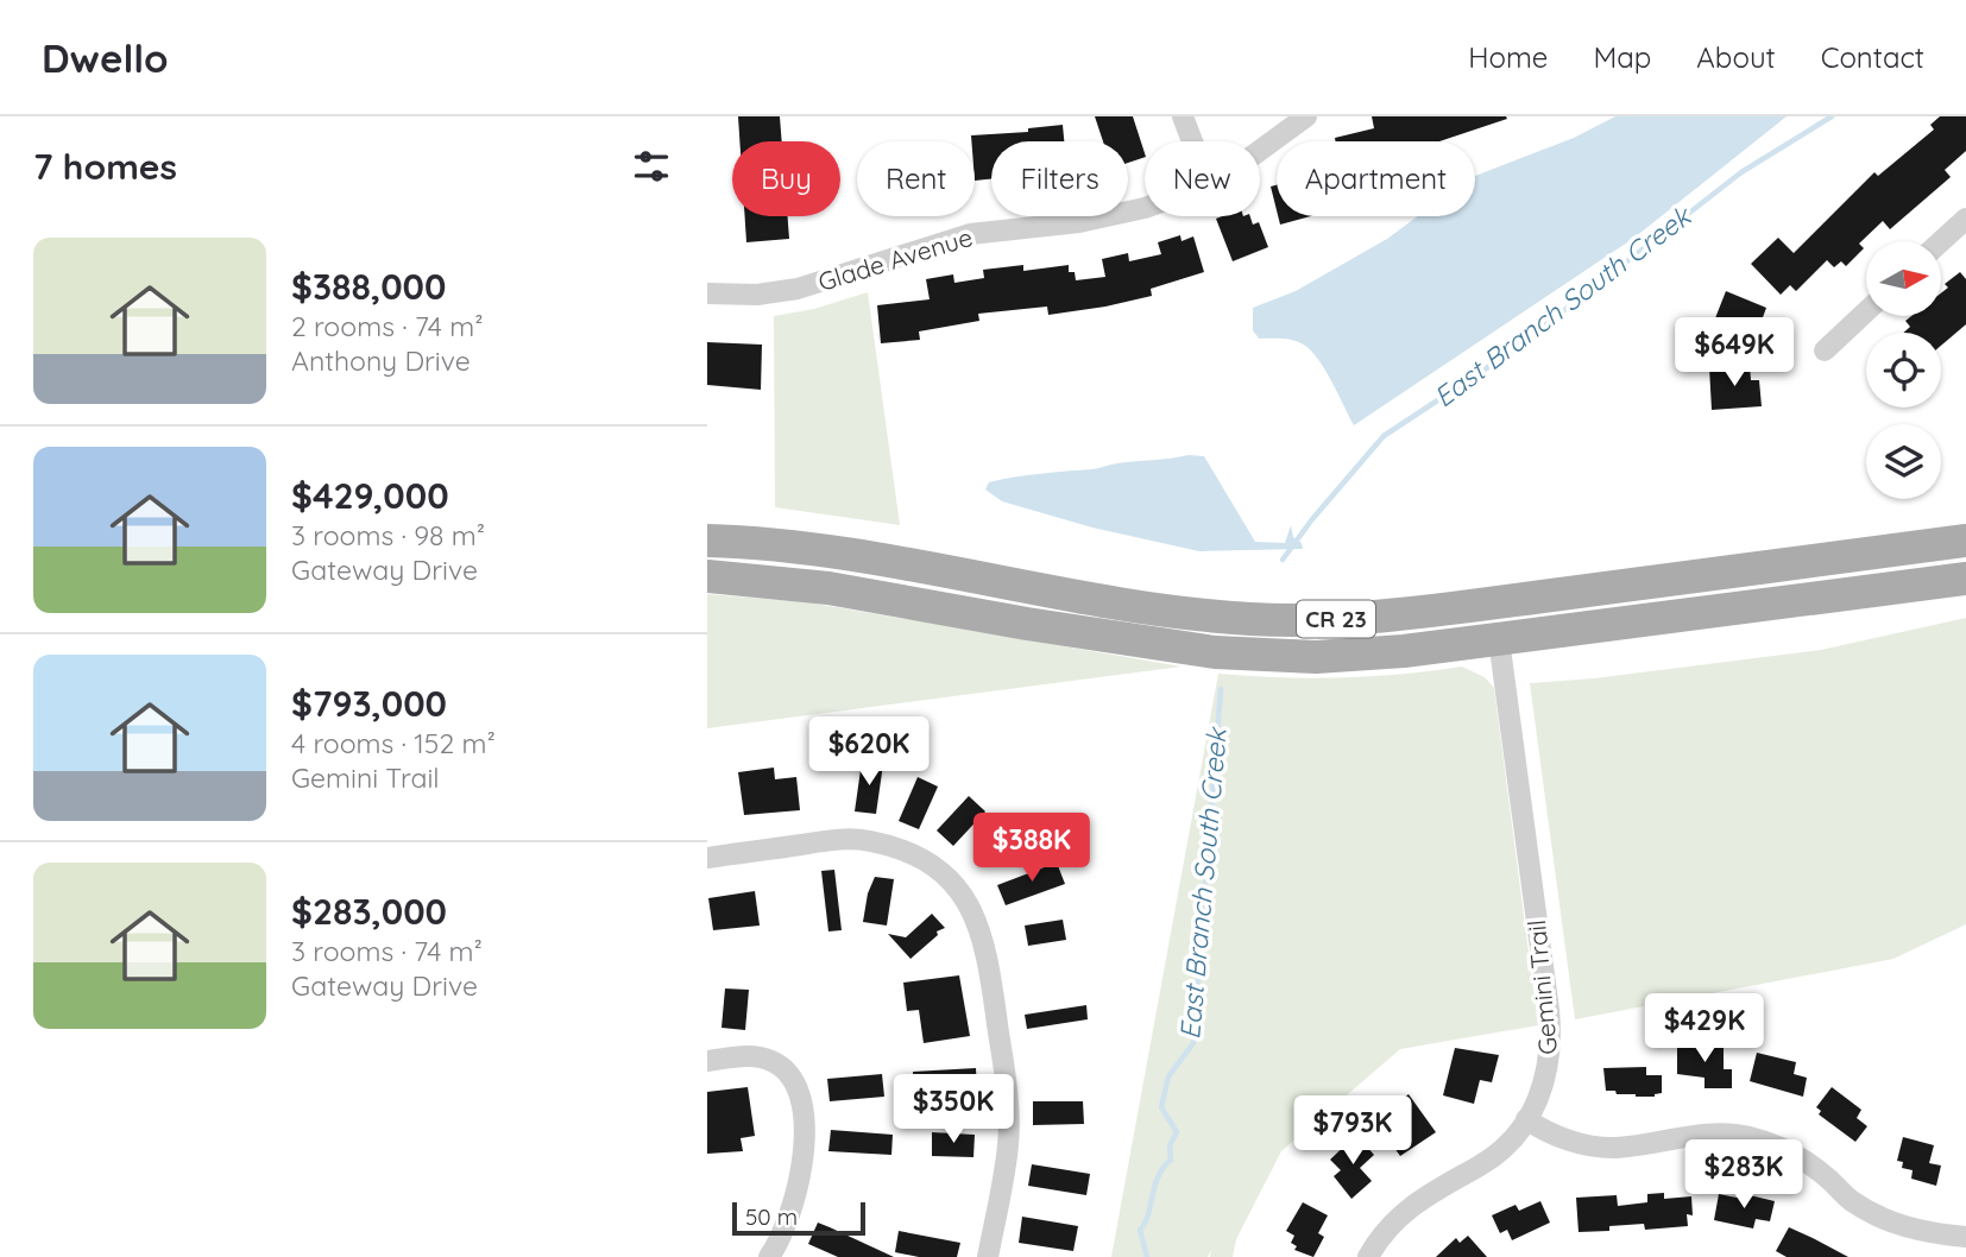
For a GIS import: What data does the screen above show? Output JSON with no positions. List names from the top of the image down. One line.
{"streets":{"main road":["CR 23"],"street":["Glade Avenue","Gemini Trail"]},"crossings":[["CR 23","Gemini Trail"]],"water":["East Branch South Creek"],"scale_bar":"50 m","north":"right","page":{"header":"Dwello","nav":["Home","Map","About","Contact"],"heading":"7 homes","chip":["Buy","Rent","Filters","New","Apartment"],"list":[{"name":"$388,000","note":"2 rooms · 74 m² · Anthony Drive"},{"name":"$429,000","note":"3 rooms · 98 m² · Gateway Drive"},{"name":"$793,000","note":"4 rooms · 152 m² · Gemini Trail"},{"name":"$283,000","note":"3 rooms · 74 m² · Gateway Drive"}],"price":["$649K","$620K","$388K","$429K","$350K","$793K","$283K"],"scale":"50 m"}}
